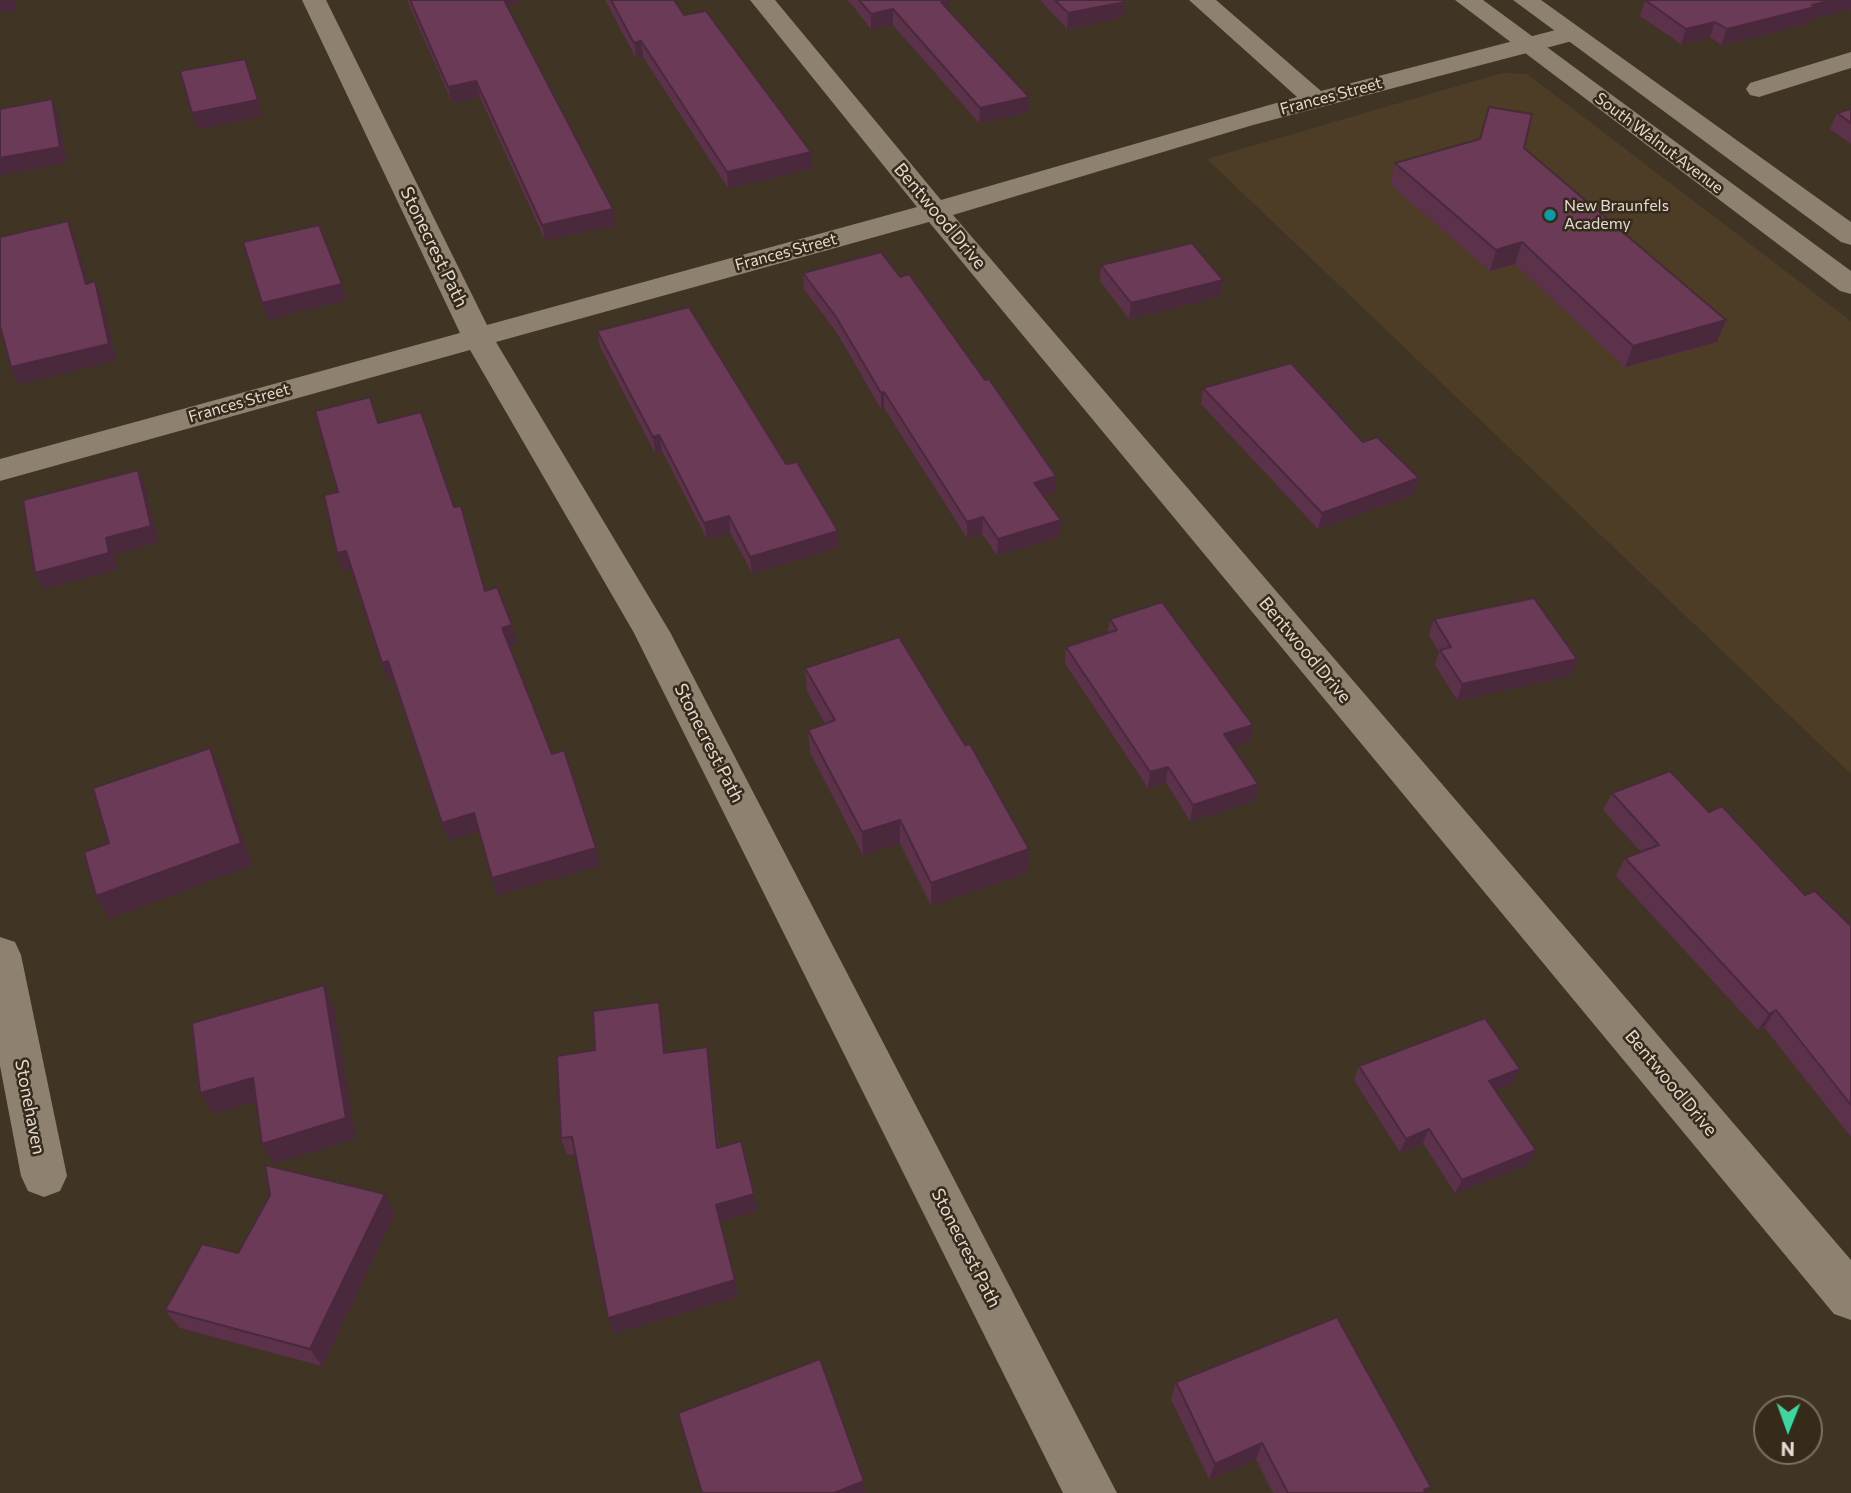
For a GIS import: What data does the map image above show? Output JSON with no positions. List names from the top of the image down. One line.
{"streets":{"street":["Frances Street","South Walnut Avenue","Bentwood Drive","Stonecrest Path","Stonehaven"]},"crossings":[["Frances Street","South Walnut Avenue"],["Frances Street","Bentwood Drive"],["Frances Street","Stonecrest Path"]],"places":["New Braunfels Academy"],"north":"bottom"}
